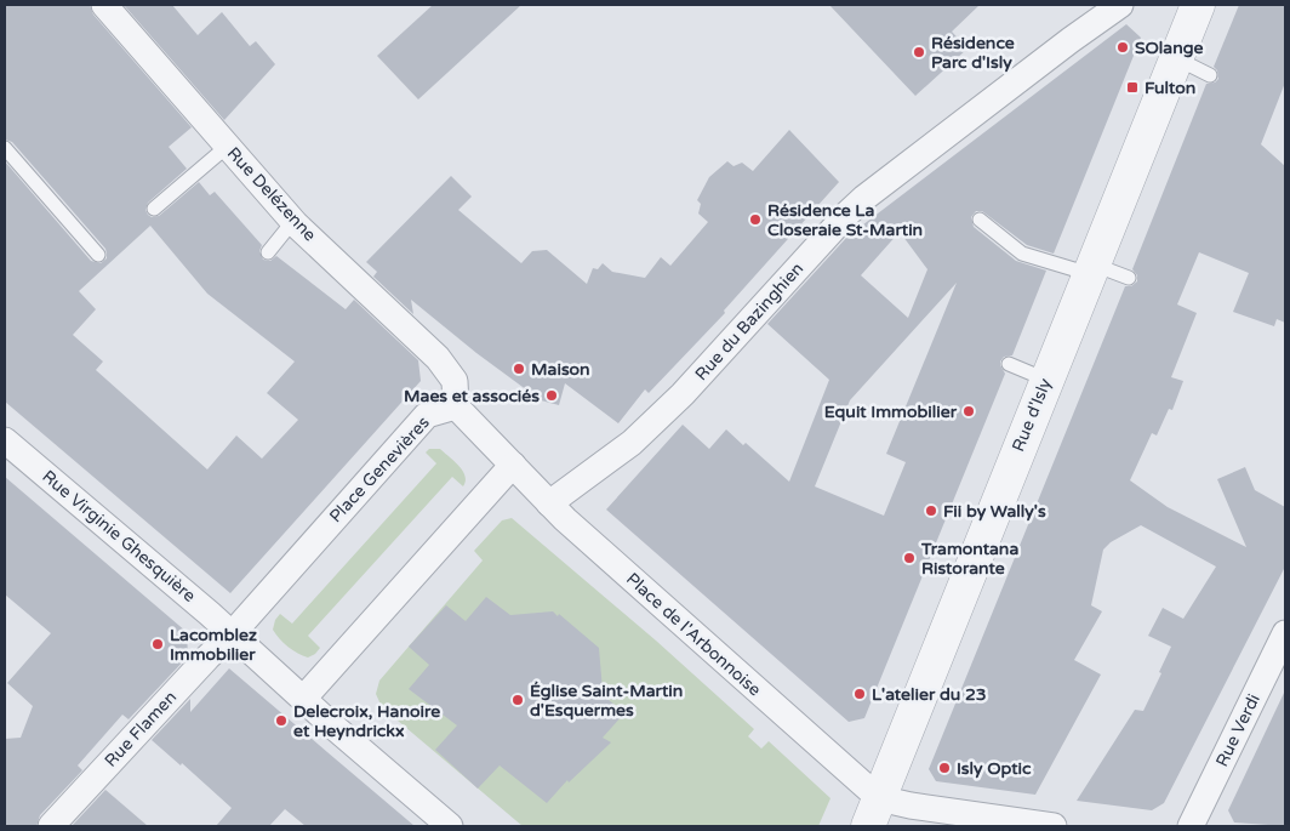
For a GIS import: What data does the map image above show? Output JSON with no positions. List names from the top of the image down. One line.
{"streets":{"street":["Rue Delézenne","Rue du Bazinghien","Rue d'Isly","Place Genevières","Rue Virginie Ghesquière","Place de l'Arbonnoise","Rue Flamen","Rue Verdi"]},"crossings":[["Rue Delézenne","Place Genevières"],["Rue du Bazinghien","Place de l'Arbonnoise"],["Rue d'Isly","Place de l'Arbonnoise"],["Place Genevières","Rue Virginie Ghesquière"],["Place Genevières","Rue Flamen"],["Rue Virginie Ghesquière","Rue Flamen"]],"places":{"other":["SOlange","Résidence Parc d'Isly","Résidence La Closeraie St-Martin","Maison","Maes et associés","Equit Immobilier","Fii by Wally's","Tramontana Ristorante","Lacomblez Immobilier","L'atelier du 23","Église Saint-Martin d'Esquermes","Delecroix, Hanoire et Heyndrickx","Isly Optic"],"transit":["Fulton"]}}
